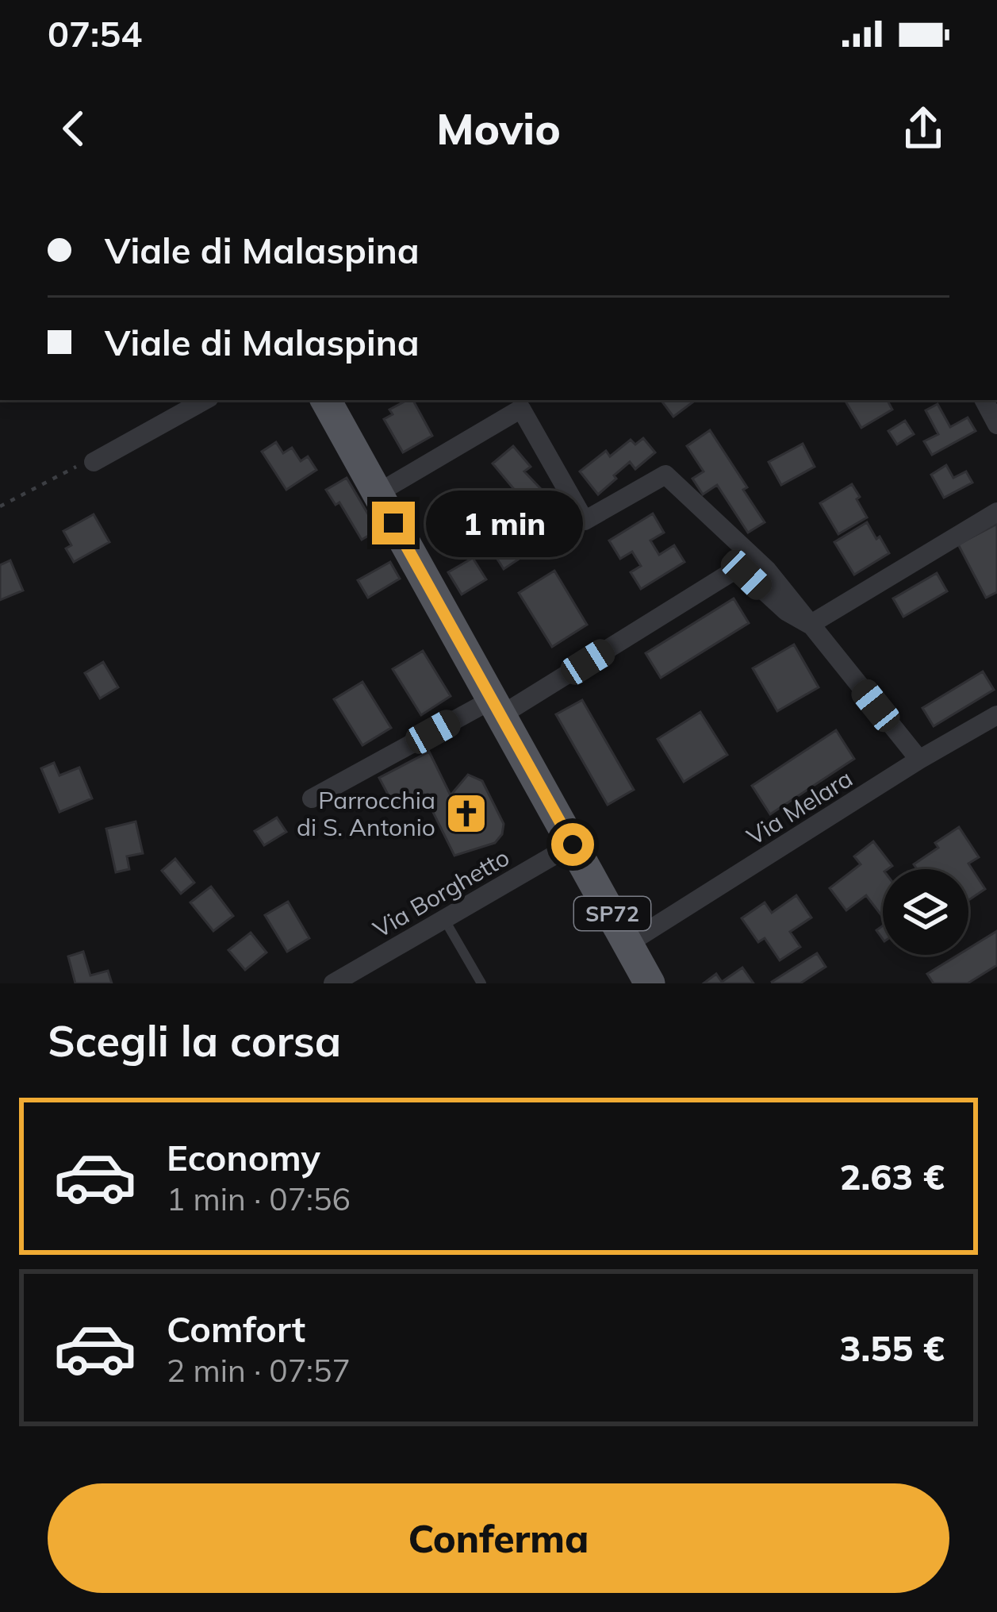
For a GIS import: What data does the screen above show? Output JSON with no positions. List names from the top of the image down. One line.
{"streets":{"main road":["SP72"],"street":["Via Melara","Via Borghetto"]},"crossings":[["Via Melara","SP72"],["Via Borghetto","SP72"]],"places":{"church":["Parrocchia di S. Antonio"]},"page":{"status":"07:54","header":"Movio","banner":["Viale di Malaspina","Viale di Malaspina"],"bubble":"1 min","heading":"Scegli la corsa","list":[{"name":"Economy","note":"1 min · 07:56","value":"2.63 €"},{"name":"Comfort","note":"2 min · 07:57","value":"3.55 €"}],"buttons":"Conferma"}}
